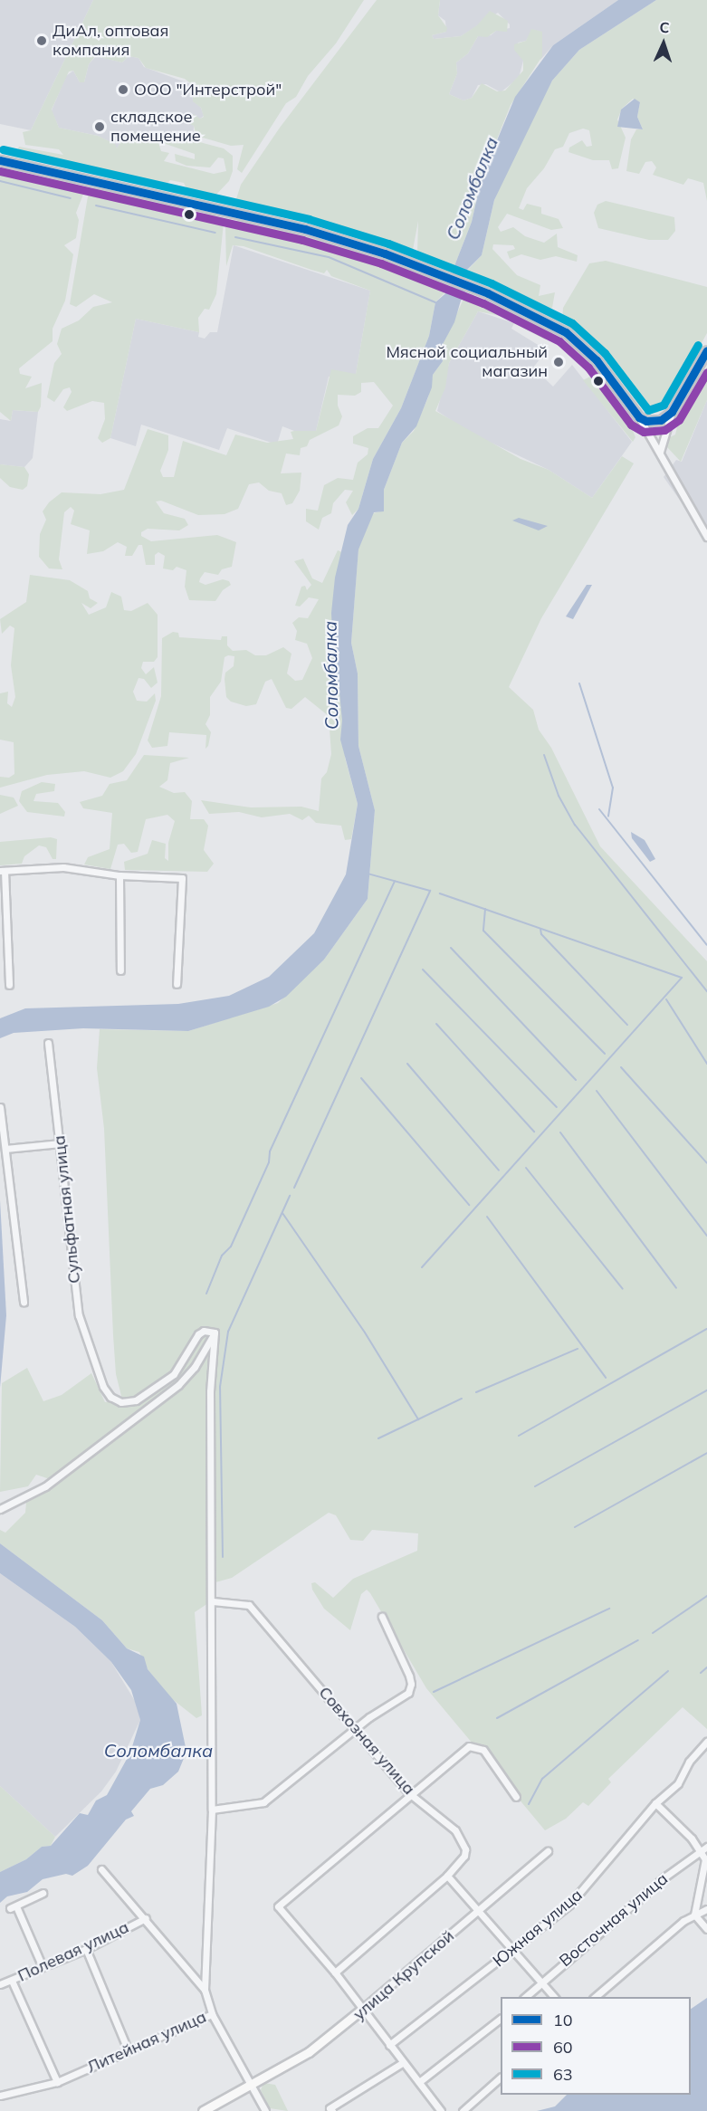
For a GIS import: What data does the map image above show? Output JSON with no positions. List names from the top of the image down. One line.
{"streets":{"main road":["улица Крупской"],"street":["Сульфатная улица","Совхозная улица","Восточная улица","Южная улица","Полевая улица","Литейная улица"]},"crossings":[["Полевая улица","Литейная улица"]],"water":["Соломбалка"],"places":["ДиАл, оптовая компания","ООО \"Интерстрой\"","складское помещение","Мясной социальный магазин"],"lines":["transit line 63","transit line 10","transit line 60"],"legend":["10","60","63"],"north":"top"}
